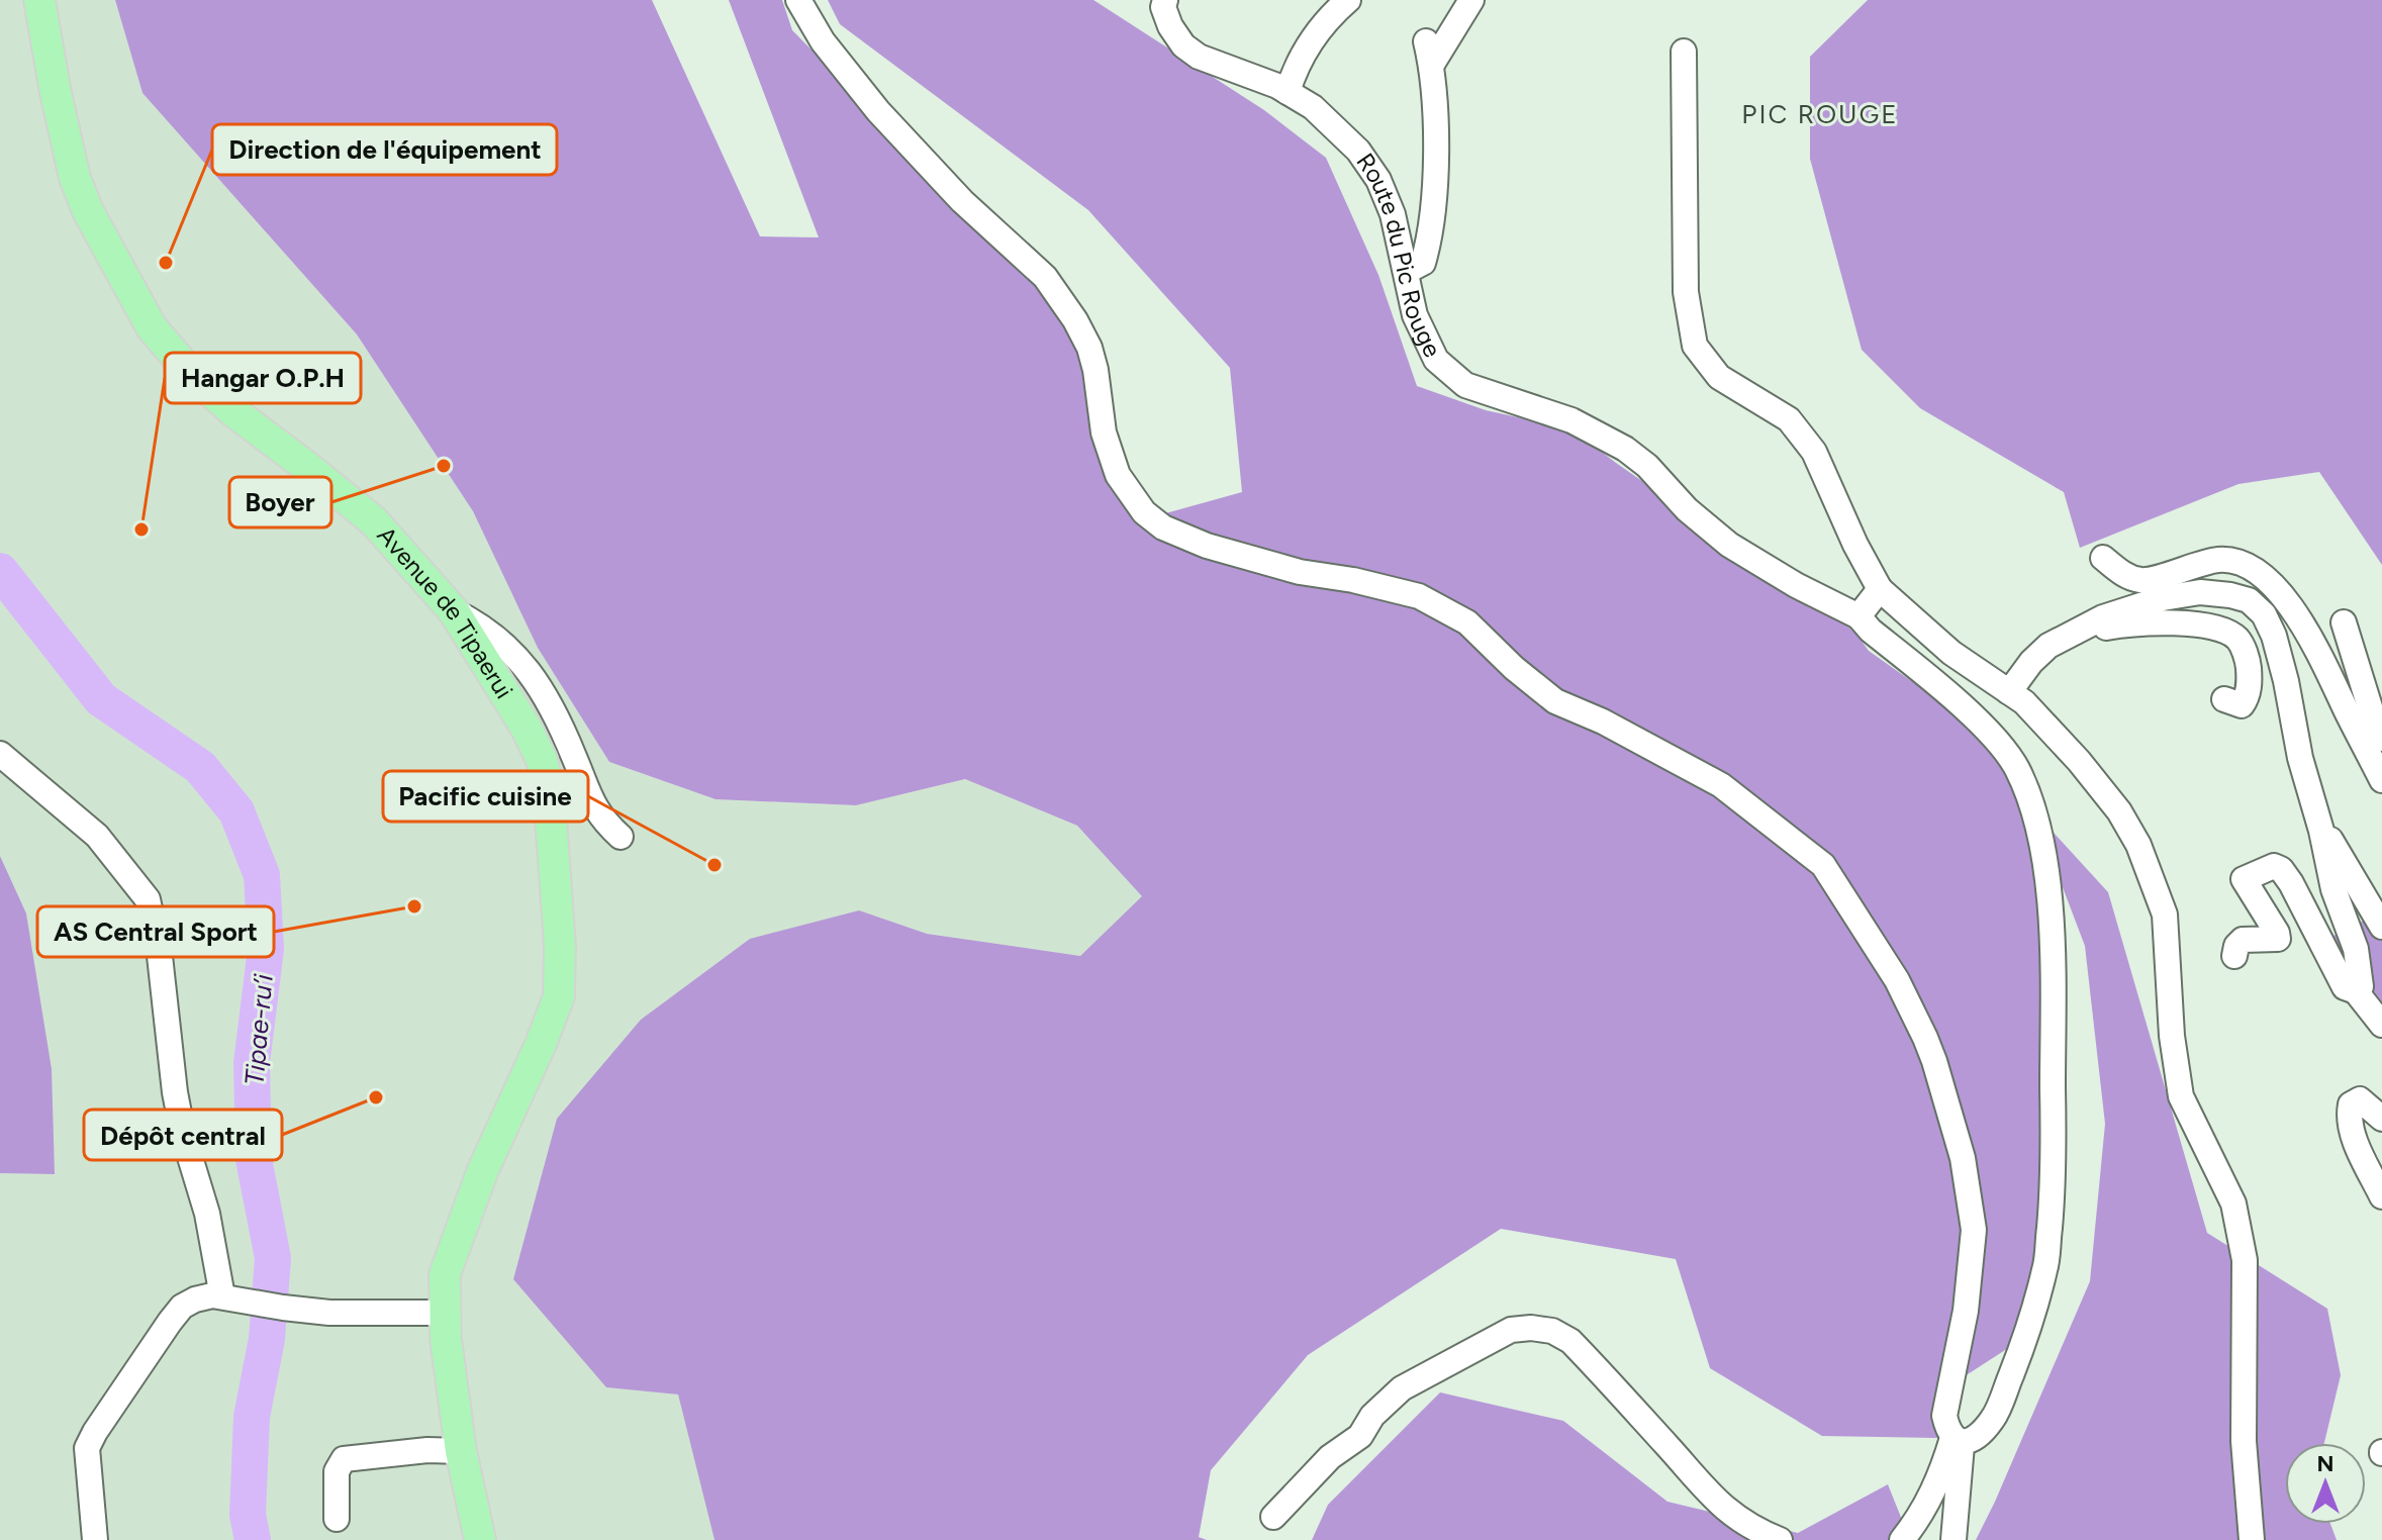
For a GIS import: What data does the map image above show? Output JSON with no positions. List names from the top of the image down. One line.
{"streets":{"main road":["Avenue de Tipaerui"],"street":["Route du Pic Rouge"]},"districts":["PIC ROUGE"],"water":["Tipae-ru’i"],"places":["Direction de l'équipement","Boyer","Hangar O.P.H","Pacific cuisine","AS Central Sport","Dépôt central"],"north":"top"}
